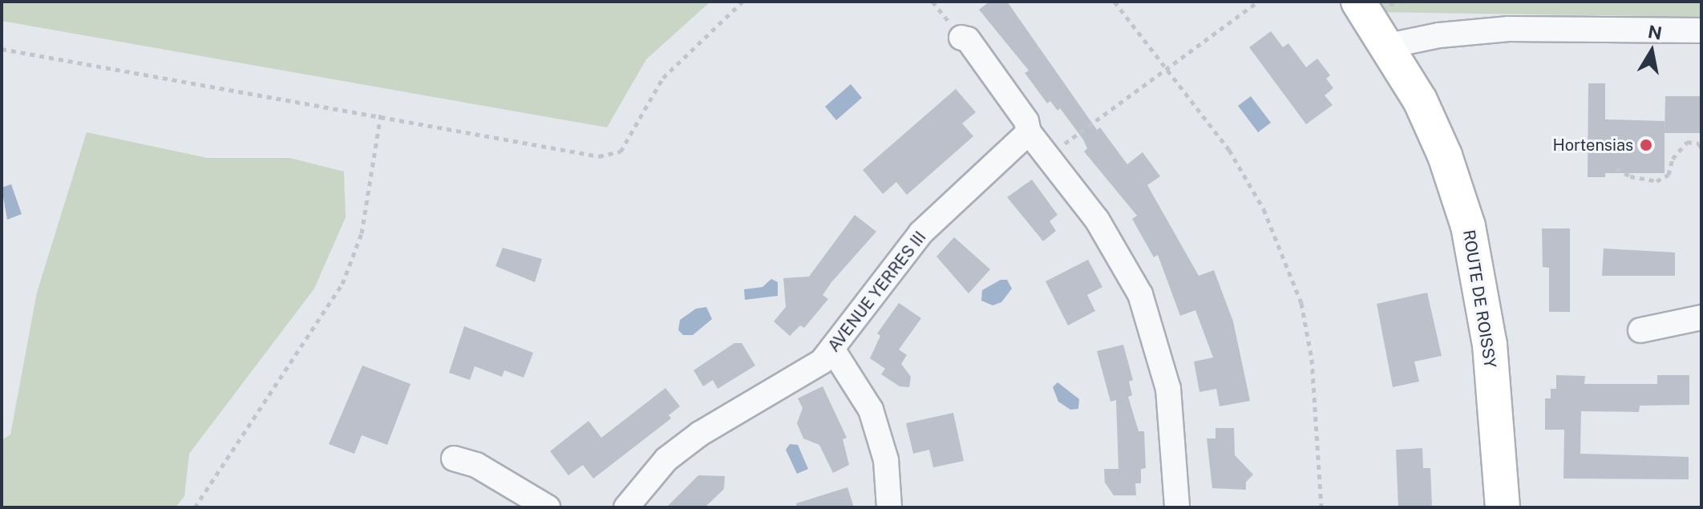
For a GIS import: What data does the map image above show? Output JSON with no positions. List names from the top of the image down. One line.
{"streets":{"main road":["ROUTE DE ROISSY"],"street":["AVENUE YERRES III"]},"places":["Hortensias"],"north":"top"}
